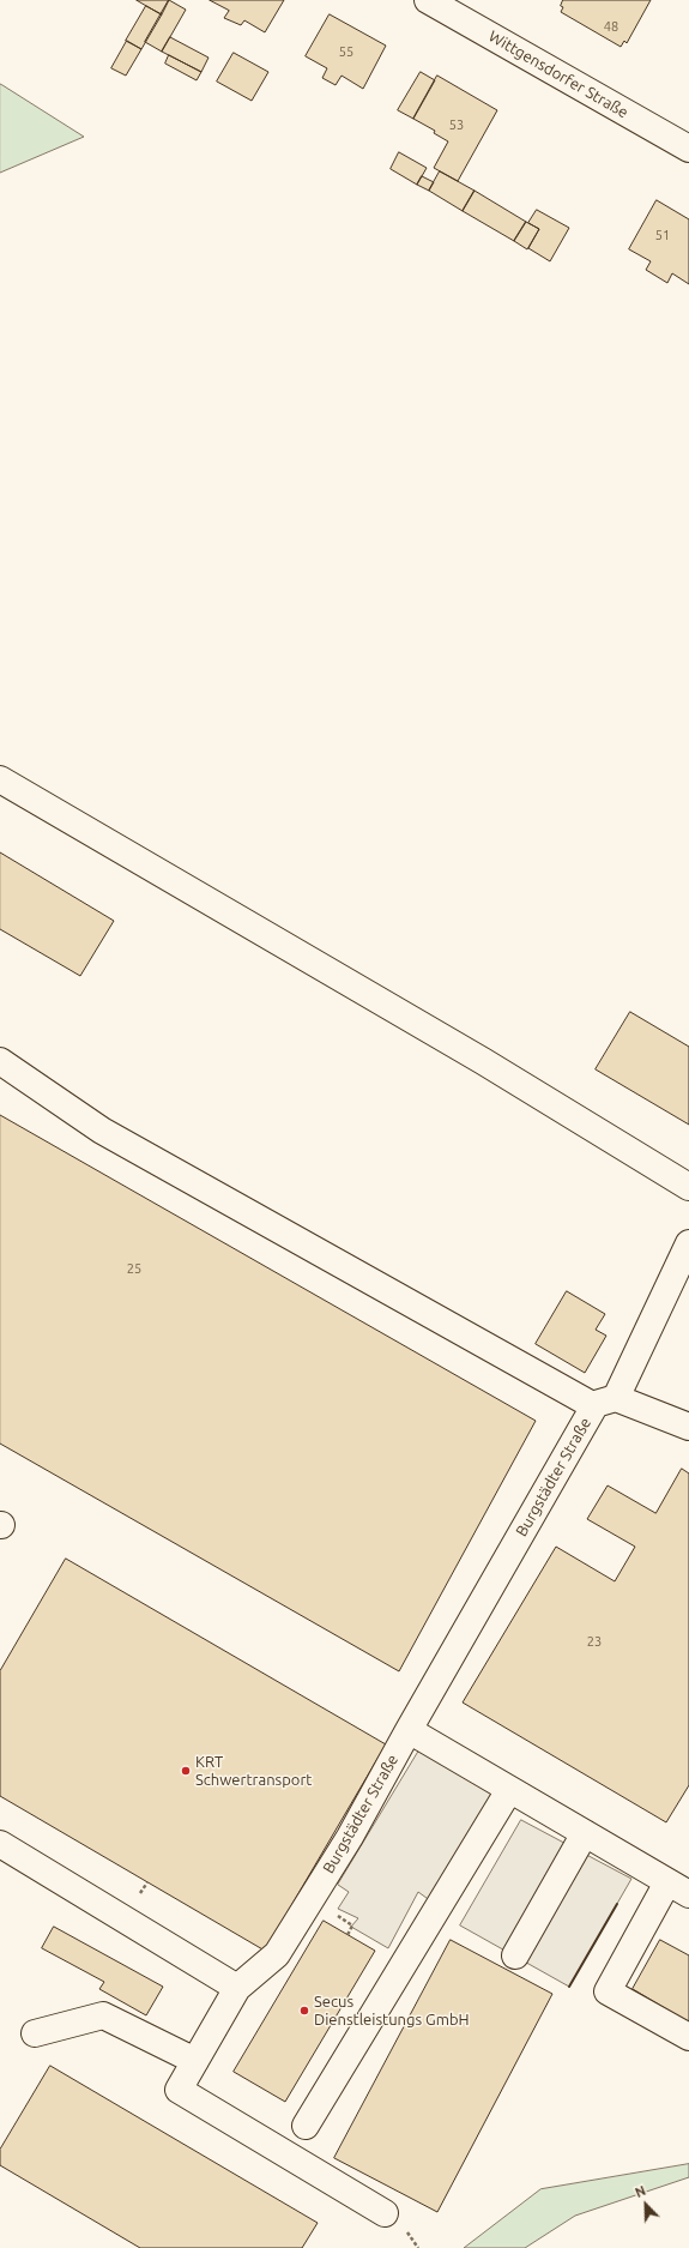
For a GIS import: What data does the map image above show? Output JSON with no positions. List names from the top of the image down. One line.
{"streets":{"street":["Wittgensdorfer Straße","Burgstädter Straße"]},"places":["KRT Schwertransport","Secus Dienstleistungs GmbH"],"house_numbers":["48","55","53","51","25","23"],"north":"top left"}
